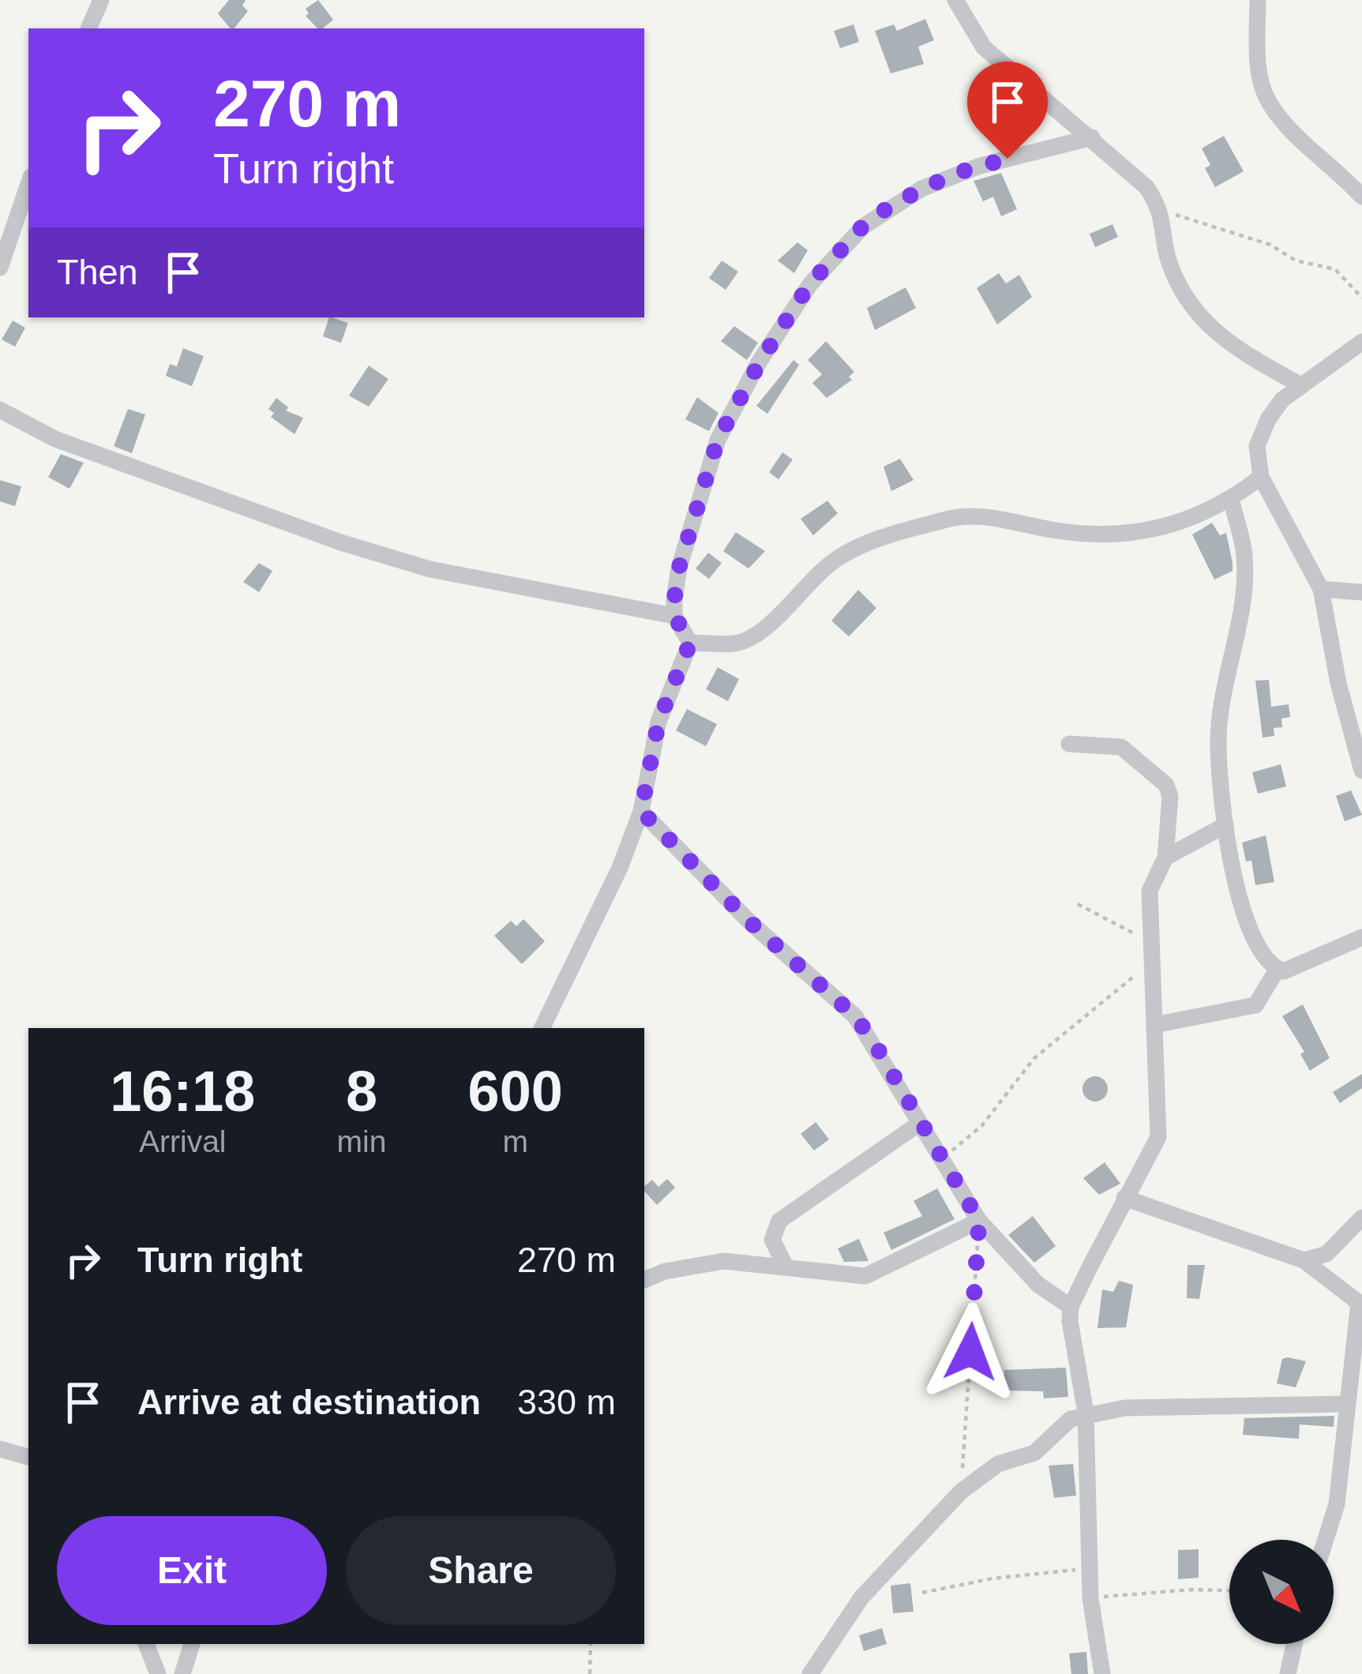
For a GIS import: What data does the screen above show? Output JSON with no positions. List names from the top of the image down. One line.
{"north":"bottom right","page":{"turn":["270 m","Turn right"],"then":"Then","eta":["16:18","Arrival","8","min","600","m"],"list":[{"name":"Turn right","value":"270 m"},{"name":"Arrive at destination","value":"330 m"}],"buttons":["Exit","Share"]}}
